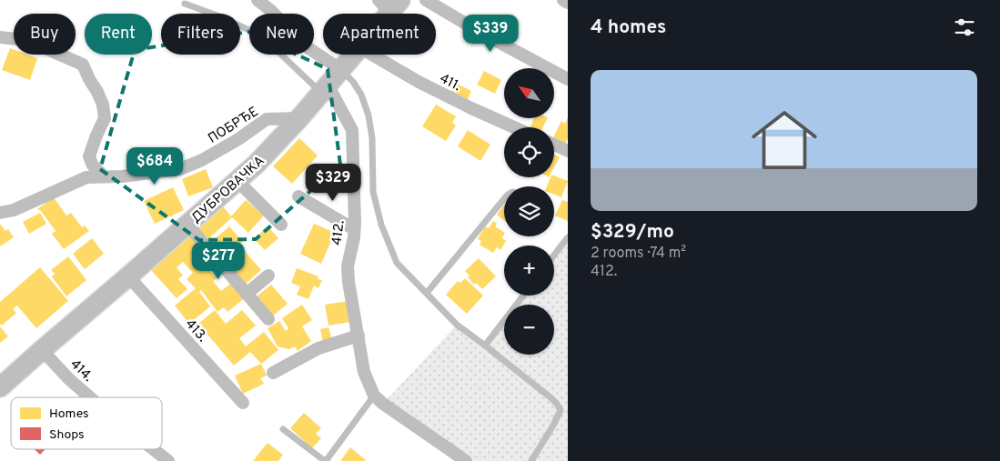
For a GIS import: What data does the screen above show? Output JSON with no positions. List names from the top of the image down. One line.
{"streets":{"main road":["ДУБРОВАЧКА"],"street":["411.","ПОБРЂЕ","412.","413.","414."]},"crossings":[["ПОБРЂЕ","ДУБРОВАЧКА"],["ДУБРОВАЧКА","412."],["ДУБРОВАЧКА","413."],["ДУБРОВАЧКА","414."]],"legend":["Homes","Shops"],"north":"top left","page":{"heading":"4 homes","chip":["Buy","Rent","Filters","New","Apartment"],"price":["$339","$684","$329","$277"],"list":[{"name":"$329/mo","note":"2 rooms · 74 m² · 412."}],"map_buttons":["+","−"]}}
